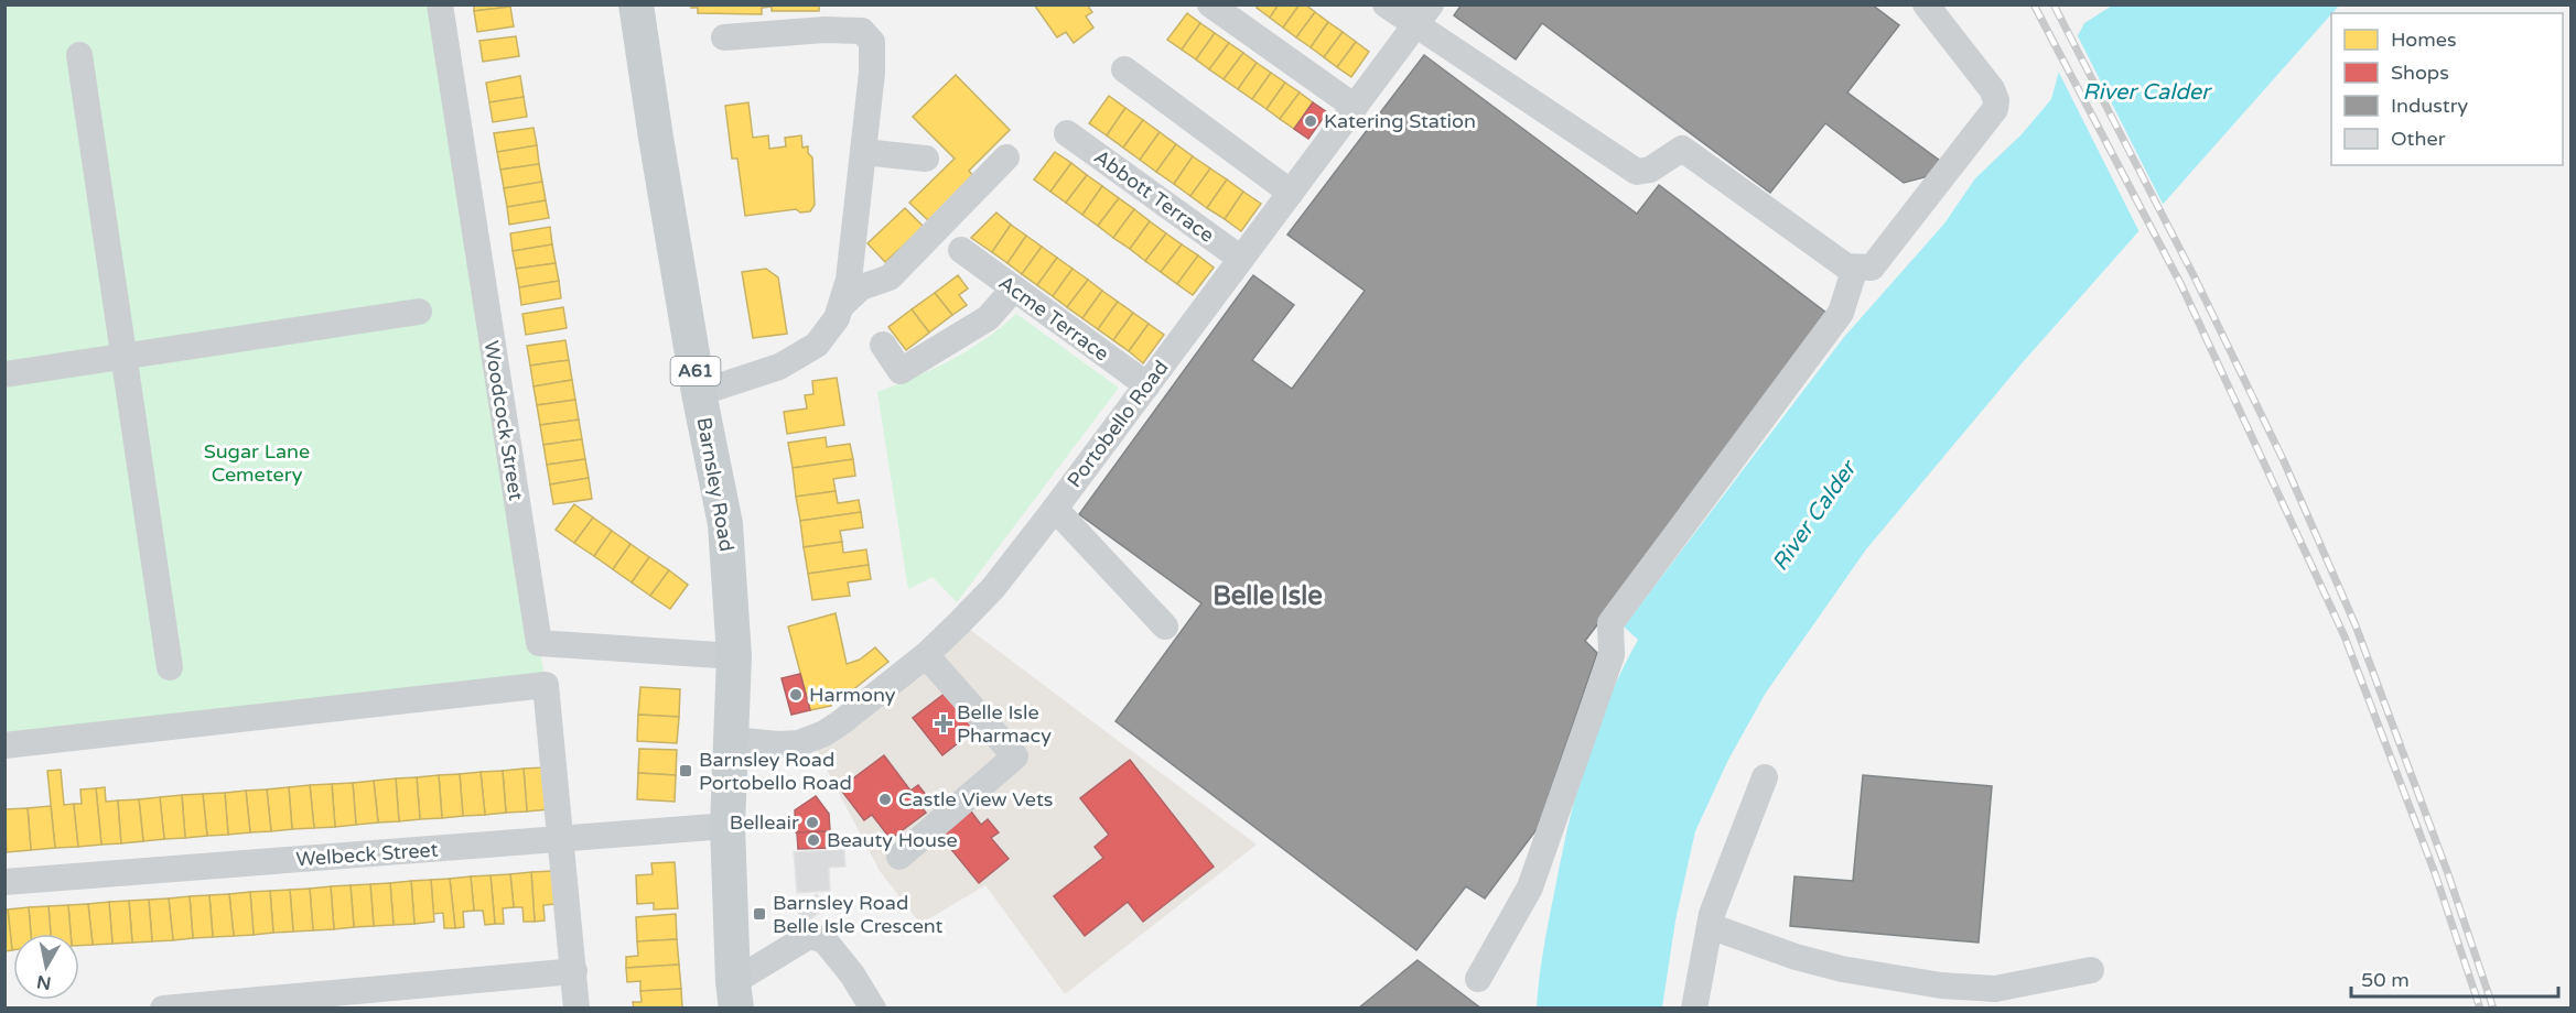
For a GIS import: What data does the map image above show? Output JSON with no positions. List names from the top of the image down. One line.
{"streets":{"main road":["A61","Barnsley Road"],"street":["Abbott Terrace","Acme Terrace","Woodcock Street","Portobello Road","Welbeck Street"]},"crossings":[["Abbott Terrace","Portobello Road"],["Acme Terrace","Portobello Road"],["Woodcock Street","Barnsley Road"],["Portobello Road","Barnsley Road"],["Barnsley Road","Welbeck Street"]],"districts":["Belle Isle"],"water":["River Calder"],"parks":["Sugar Lane Cemetery"],"places":{"other":["Katering Station","Harmony","Castle View Vets","Belleair","Beauty House"],"health":["Belle Isle Pharmacy"],"transit":["Barnsley Road Portobello Road","Barnsley Road Belle Isle Crescent"]},"legend":["Homes","Shops","Industry","Other"],"scale_bar":"50 m","north":"bottom"}
